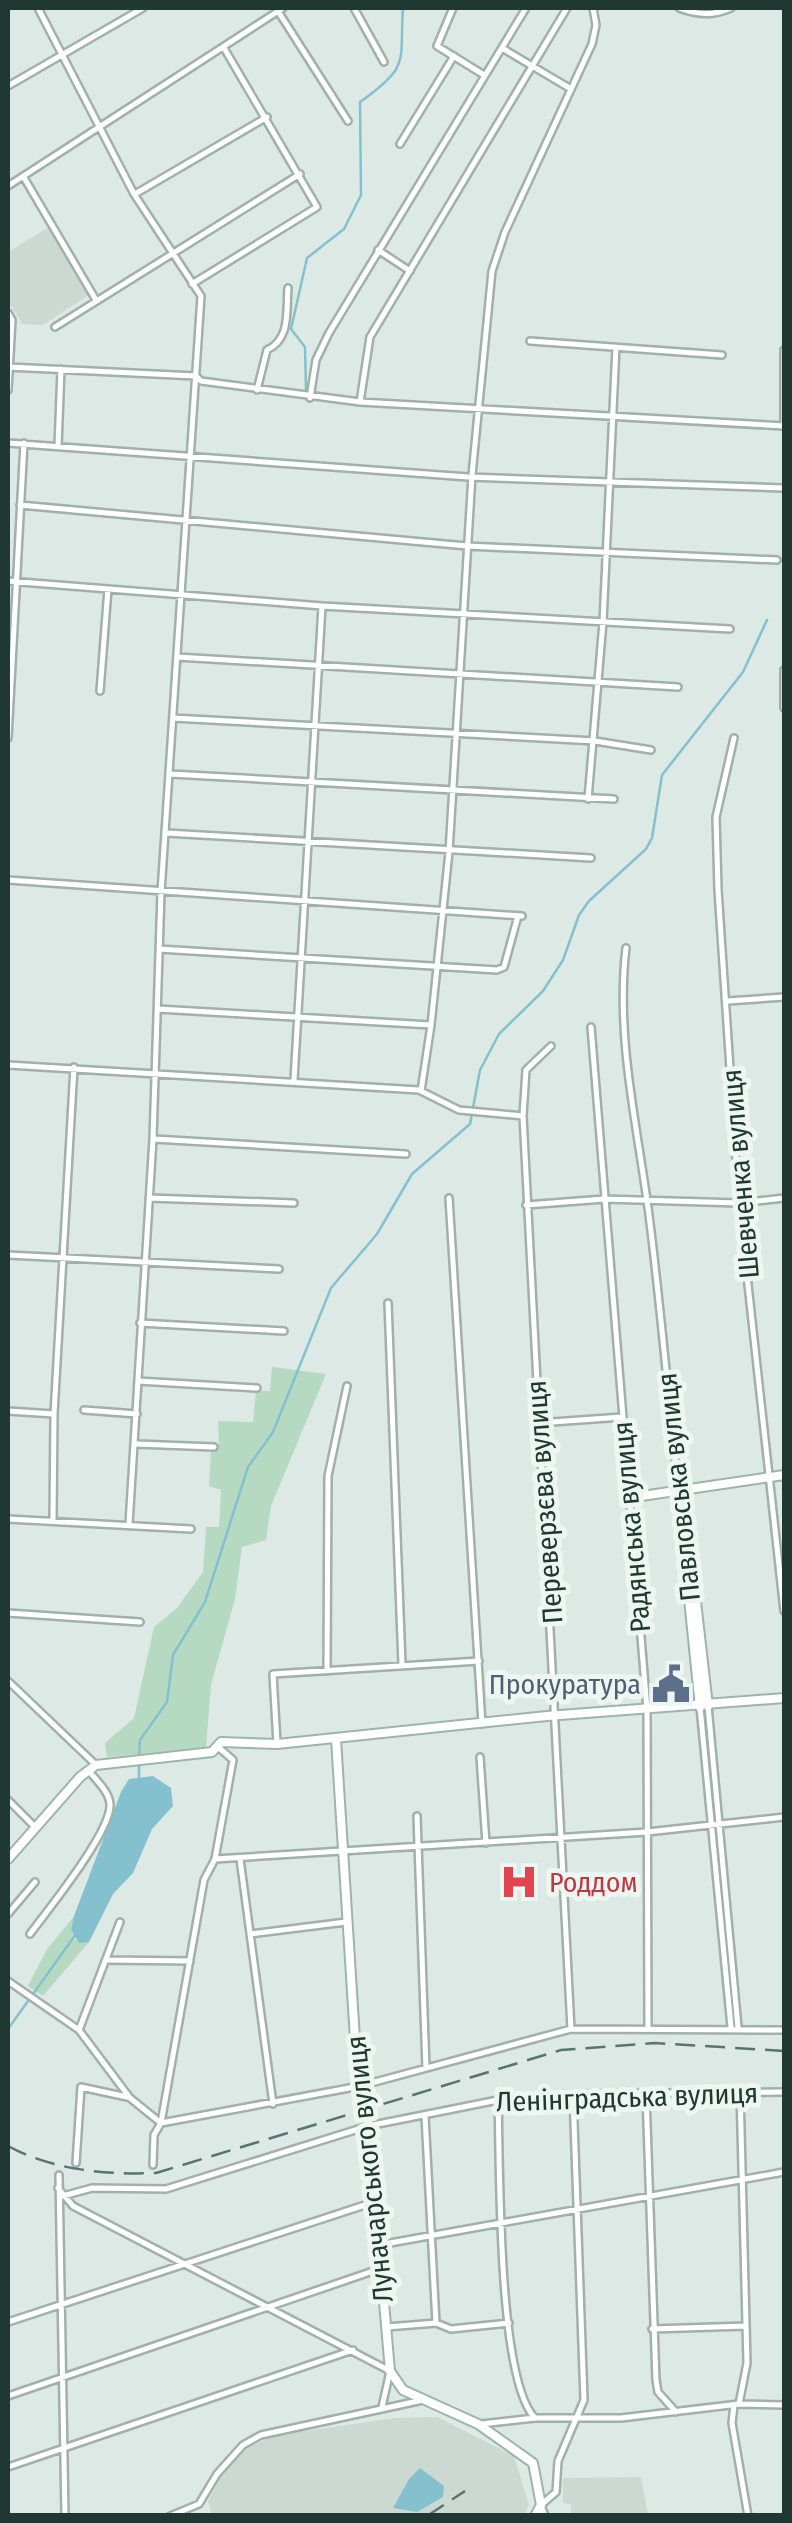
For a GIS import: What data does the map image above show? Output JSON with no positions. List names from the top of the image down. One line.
{"streets":{"main road":["Павловська вулиця","Луначарського вулиця"],"street":["Шевченка вулиця","Переверзєва вулиця","Радянська вулиця","Ленінградська вулиця"]},"crossings":[["Ленінградська вулиця","Луначарського вулиця"]],"places":{"public building":["Прокуратура"],"hospital":["Роддом"]}}
